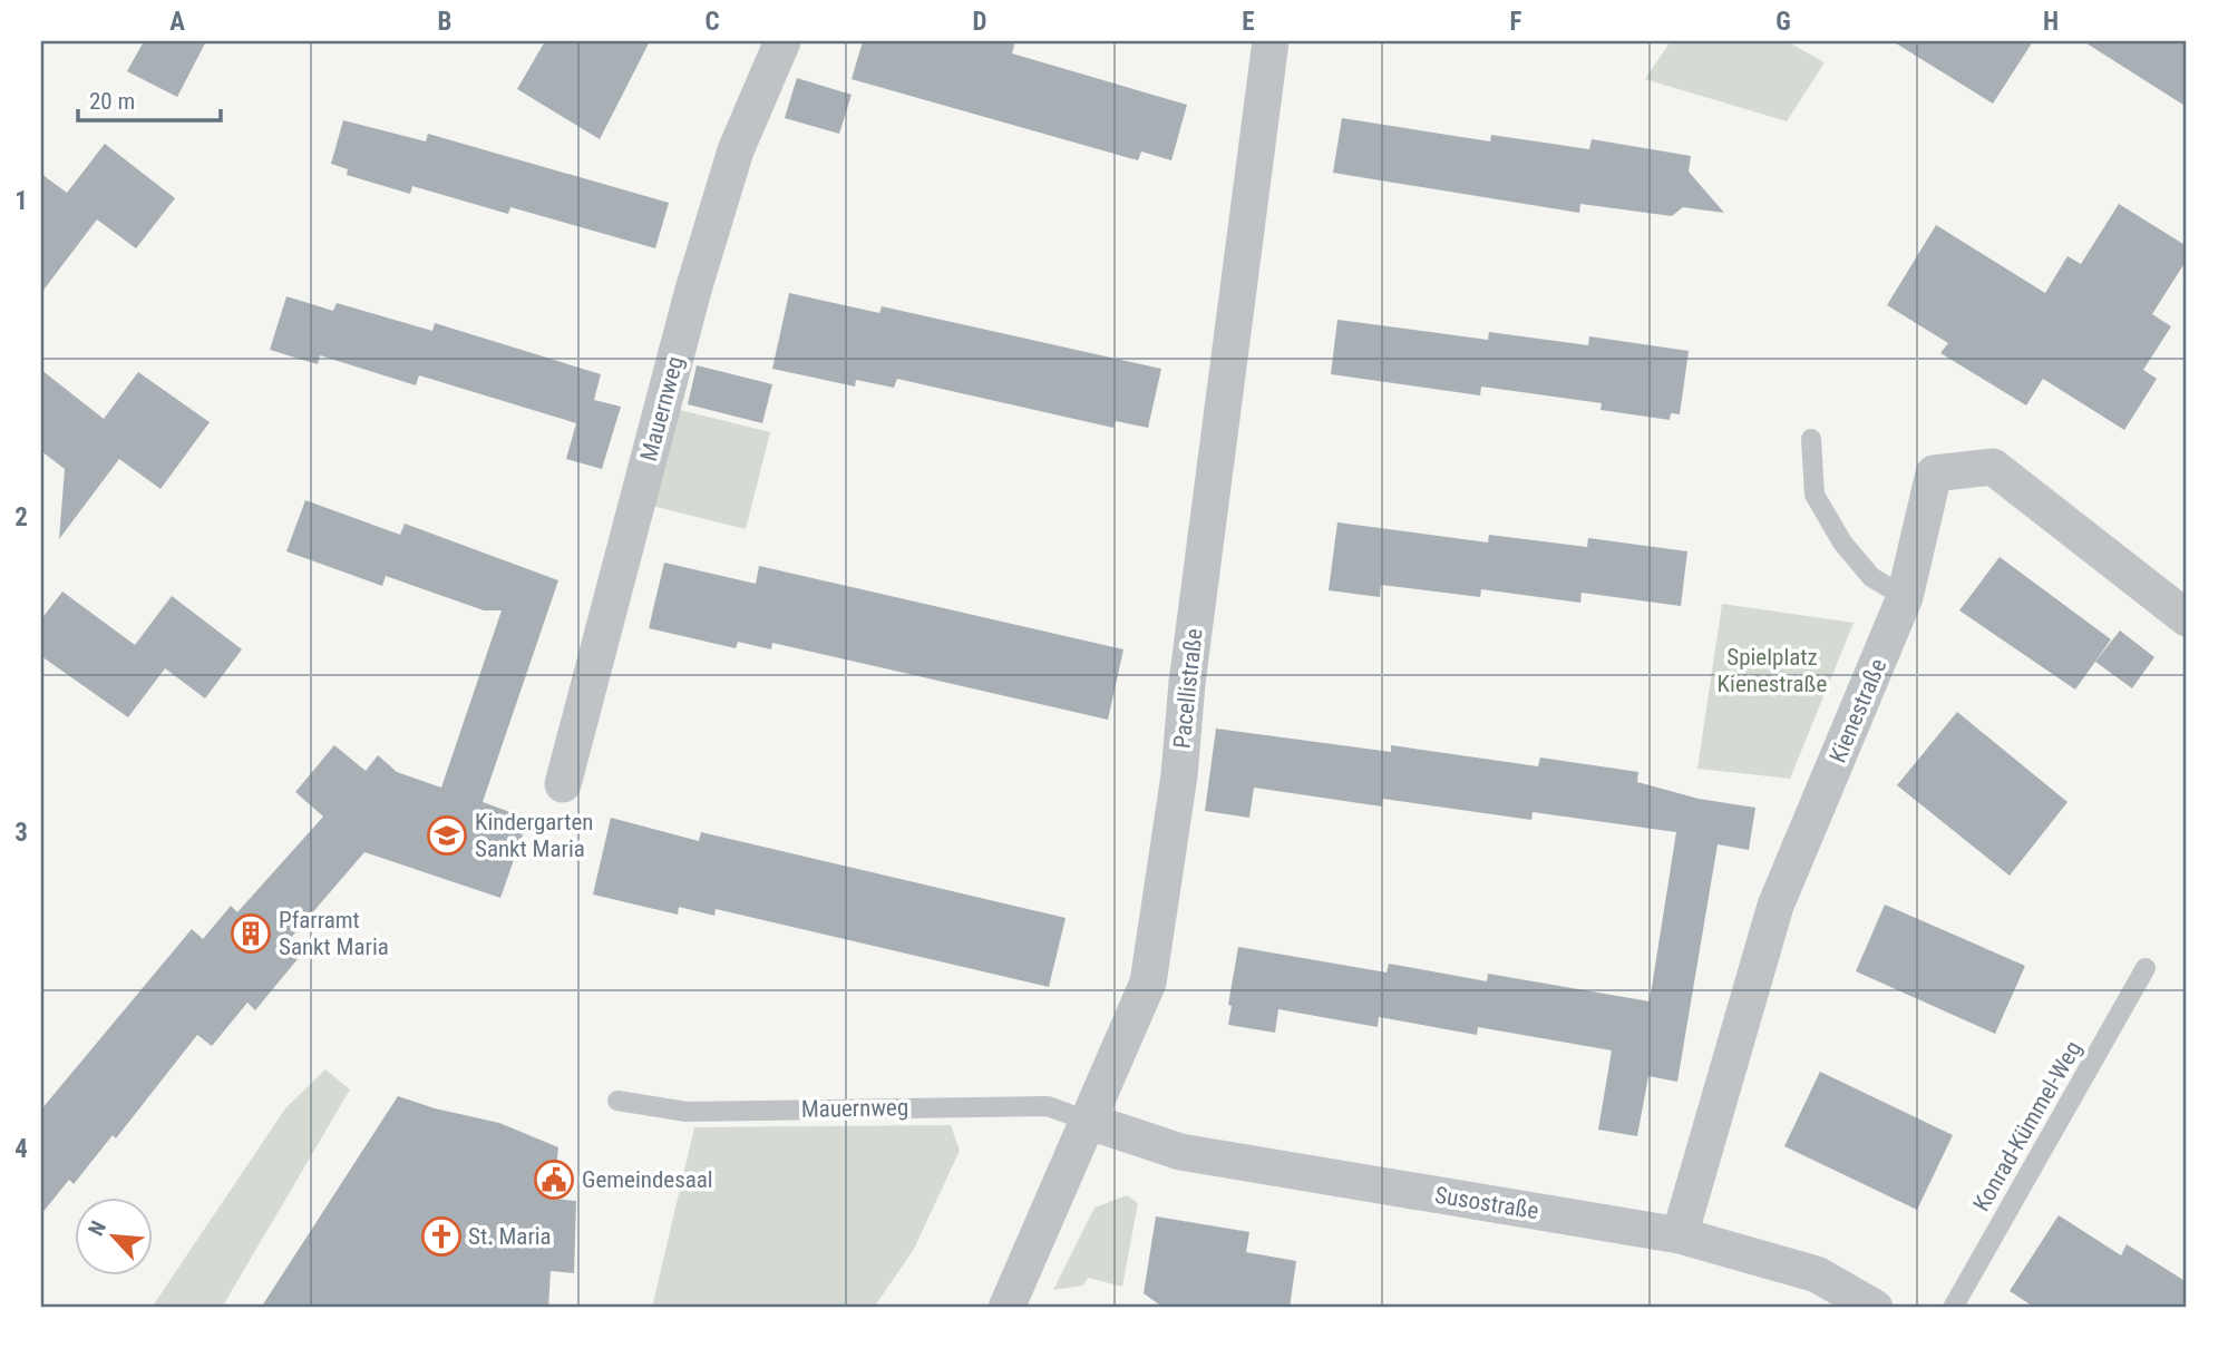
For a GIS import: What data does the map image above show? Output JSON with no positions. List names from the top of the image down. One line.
{"streets":{"street":["Mauernweg","Pacellistraße","Kienestraße","Susostraße"],"lane":["Konrad-Kümmel-Weg"]},"crossings":[["Mauernweg","Pacellistraße"],["Mauernweg","Susostraße"],["Pacellistraße","Susostraße"],["Kienestraße","Susostraße"]],"parks":["Spielplatz Kienestraße"],"places":{"school or university":["Kindergarten Sankt Maria"],"building":["Pfarramt Sankt Maria"],"public building":["Gemeindesaal"],"church":["St. Maria"]},"scale_bar":"20 m","north":"top left","grid":{"columns":["A","B","C","D","E","F","G","H"],"rows":["1","2","3","4"]}}
